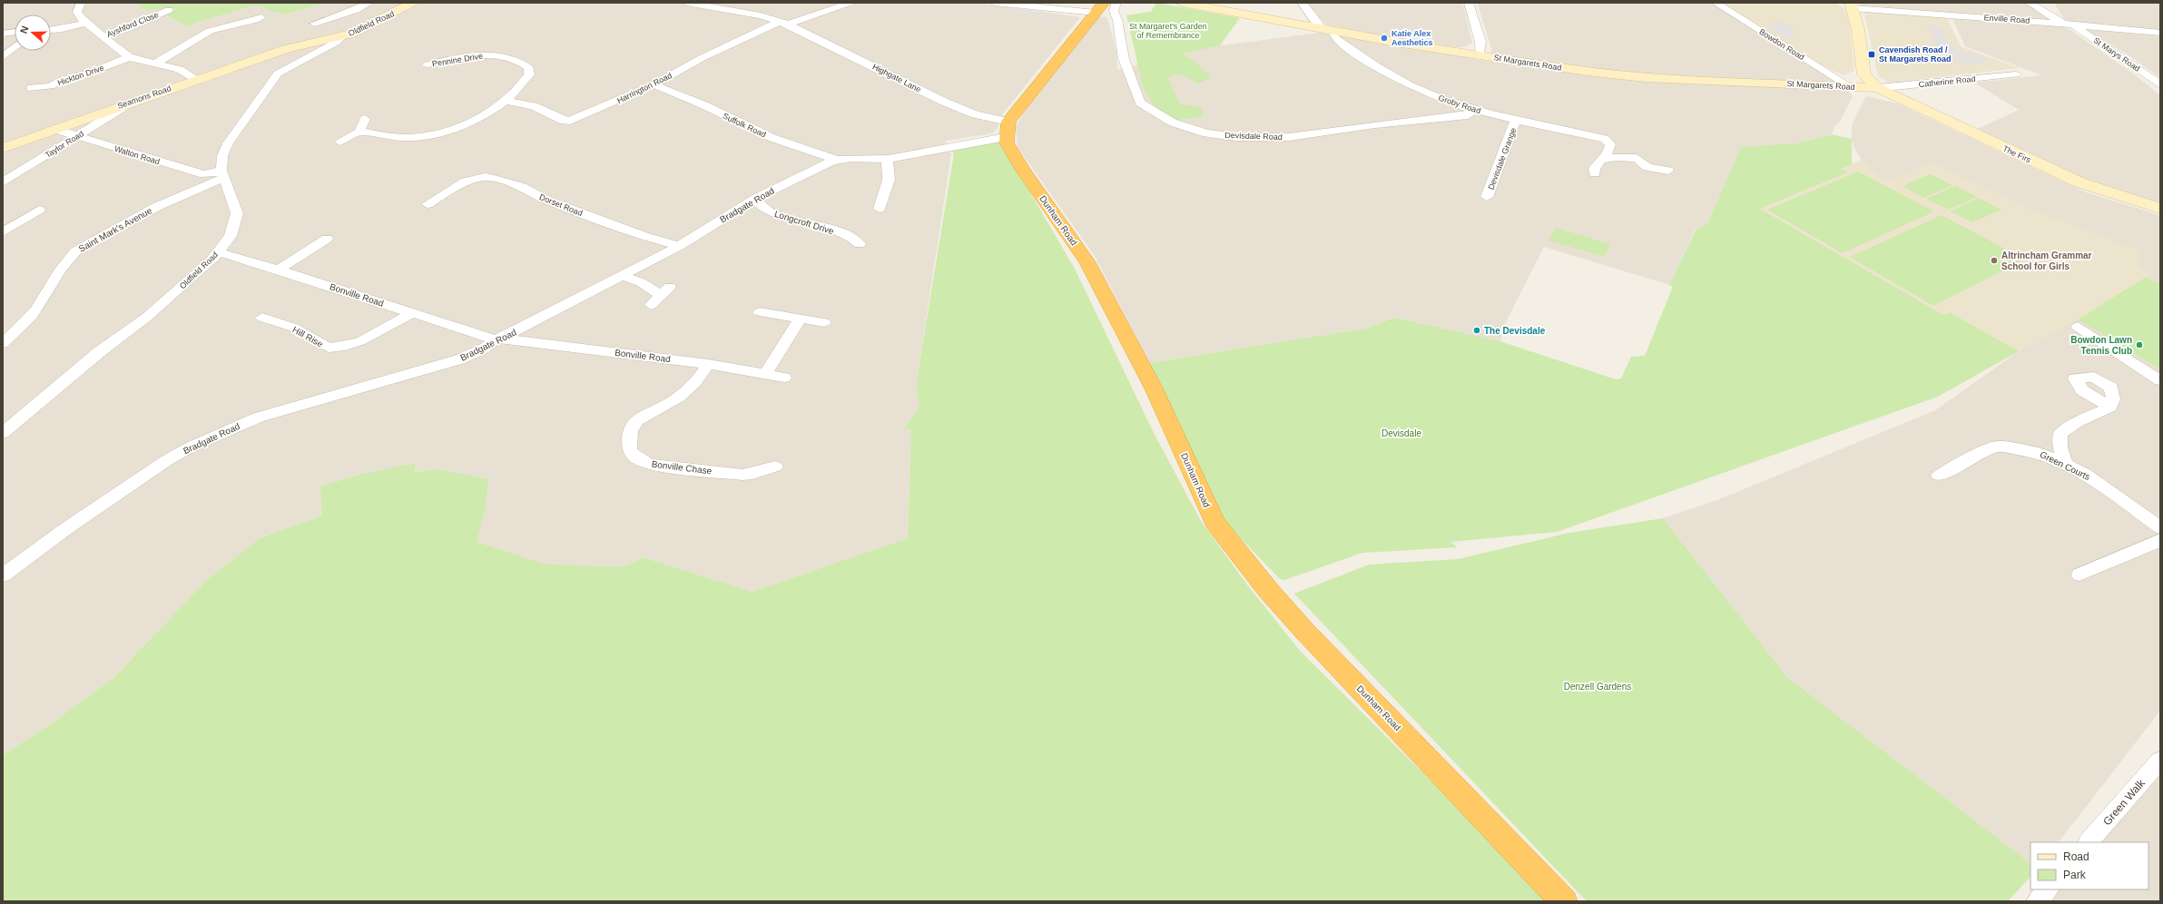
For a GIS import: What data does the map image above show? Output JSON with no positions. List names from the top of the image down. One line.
{"streets":{"highway":["Dunham Road"],"street":["Enville Road","Oldfield Road","Ayshford Close","Bowdon Road","St Marys Road","Pennine Drive","St Margarets Road","Hickton Drive","Highgate Lane","Catherine Road","Harrington Road","Seamons Road","Groby Road","Suffolk Road","Devisdale Road","Taylor Road","The Firs","Walton Road","Devisdale Grange","Dorset Road","Bradgate Road","Longcroft Drive","Saint Mark's Avenue","Bonville Road","Hill Rise","Green Courts","Bonville Chase","Green Walk"]},"crossings":[["Enville Road","St Marys Road"],["Oldfield Road","Seamons Road"],["Oldfield Road","Walton Road"],["Oldfield Road","Saint Mark's Avenue"],["Oldfield Road","Bonville Road"],["Bowdon Road","St Margarets Road"],["Pennine Drive","Harrington Road"],["St Margarets Road","Catherine Road"],["St Margarets Road","Groby Road"],["St Margarets Road","The Firs"],["Highgate Lane","Harrington Road"],["Highgate Lane","Bradgate Road"],["Highgate Lane","Dunham Road"],["Catherine Road","The Firs"],["Harrington Road","Suffolk Road"],["Seamons Road","Taylor Road"],["Seamons Road","Walton Road"],["Groby Road","Devisdale Road"],["Groby Road","Devisdale Grange"],["Suffolk Road","Bradgate Road"],["Taylor Road","Walton Road"],["Walton Road","Saint Mark's Avenue"],["Dorset Road","Bradgate Road"],["Bradgate Road","Dunham Road"],["Bradgate Road","Longcroft Drive"],["Bradgate Road","Bonville Road"],["Bonville Road","Hill Rise"],["Bonville Road","Bonville Chase"]],"parks":["St Margaret's Garden of Remembrance","Devisdale","Denzell Gardens"],"places":{"other":["Katie Alex Aesthetics","Altrincham Grammar School for Girls","The Devisdale","Bowdon Lawn Tennis Club"],"transit":["Cavendish Road / St Margarets Road"]},"legend":["Road","Park"],"north":"left"}
